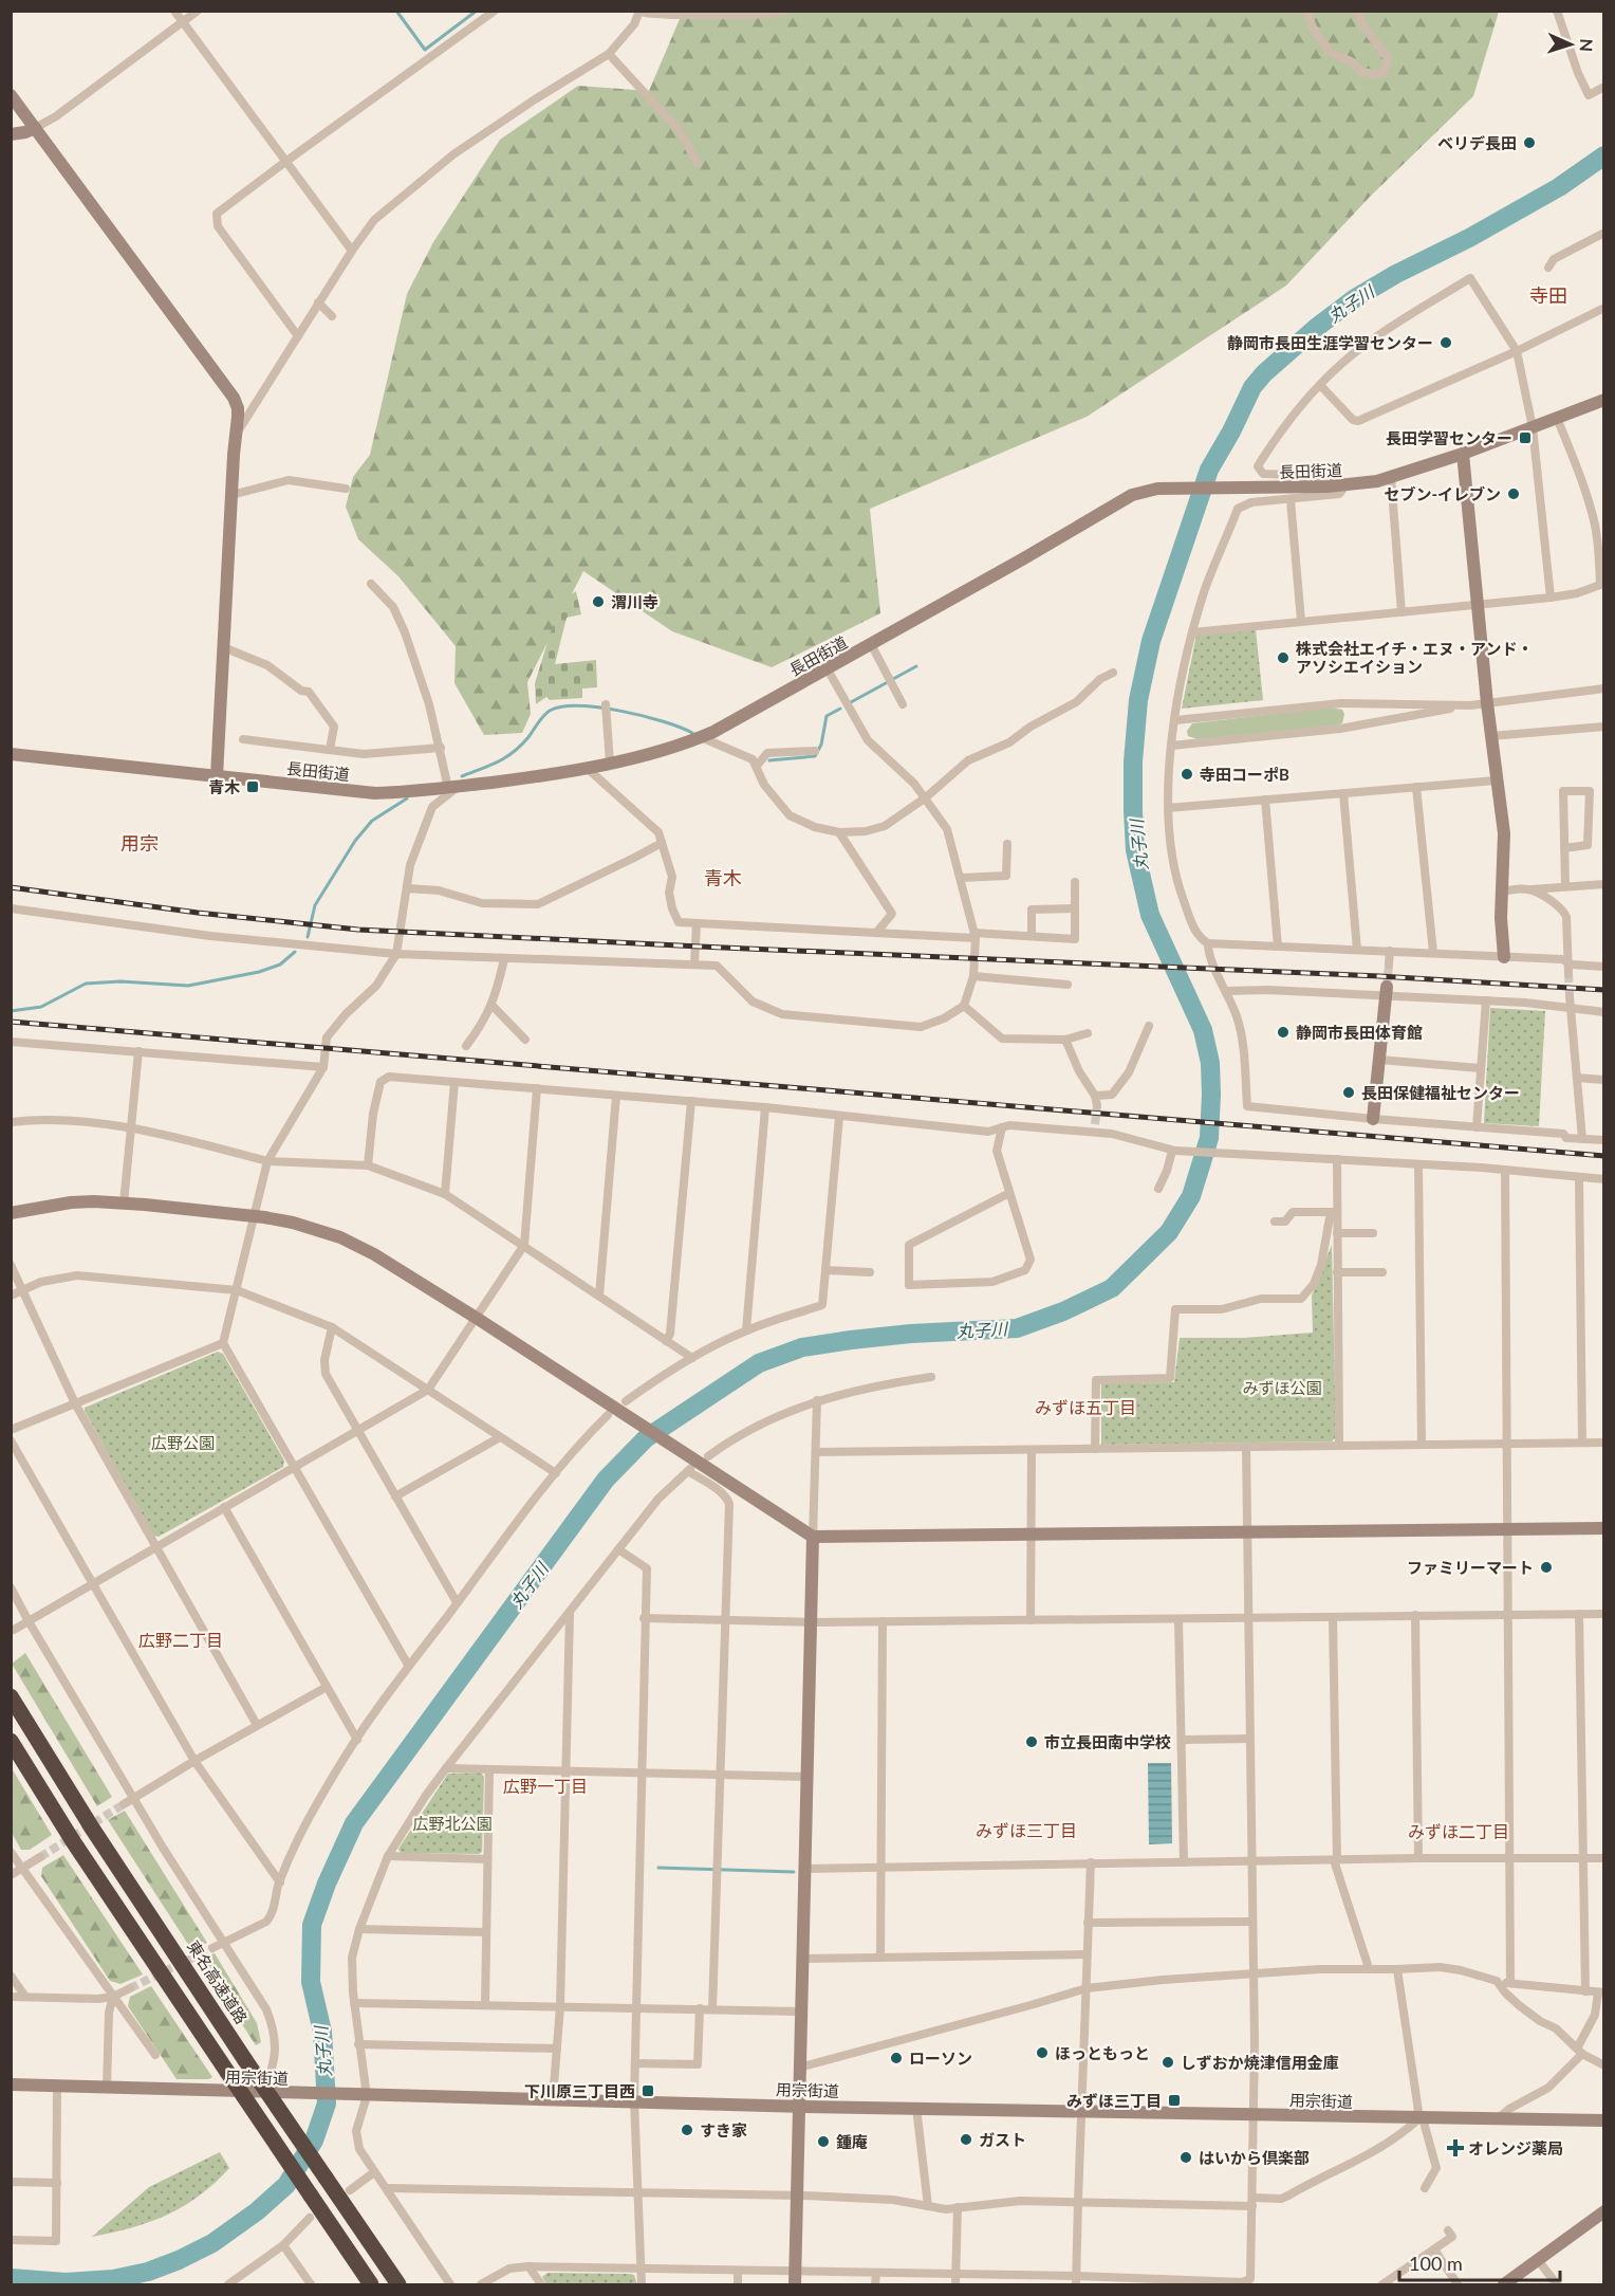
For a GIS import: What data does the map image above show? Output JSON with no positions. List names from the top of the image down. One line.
{"streets":{"highway":["東名高速道路"],"street":["長田街道","用宗街道"]},"districts":["寺田","用宗","青木","みずほ五丁目","広野二丁目","広野一丁目","みずほ三丁目","みずほ二丁目"],"water":["丸子川"],"parks":["みずほ公園","広野公園","広野北公園"],"places":{"other":["ベリデ長田","静岡市長田生涯学習センター","セブン-イレブン","渭川寺","株式会社エイチ・エヌ・アンド・ アソシエイション","寺田コーポB","静岡市長田体育館","長田保健福祉センター","ファミリーマート","市立長田南中学校","ほっともっと","ローソン","しずおか焼津信用金庫","すき家","ガスト","鍾庵","はいから倶楽部"],"transit":["長田学習センター","青木","下川原三丁目西","みずほ三丁目"],"health":["オレンジ薬局"]},"scale_bar":"100 m","north":"right"}
